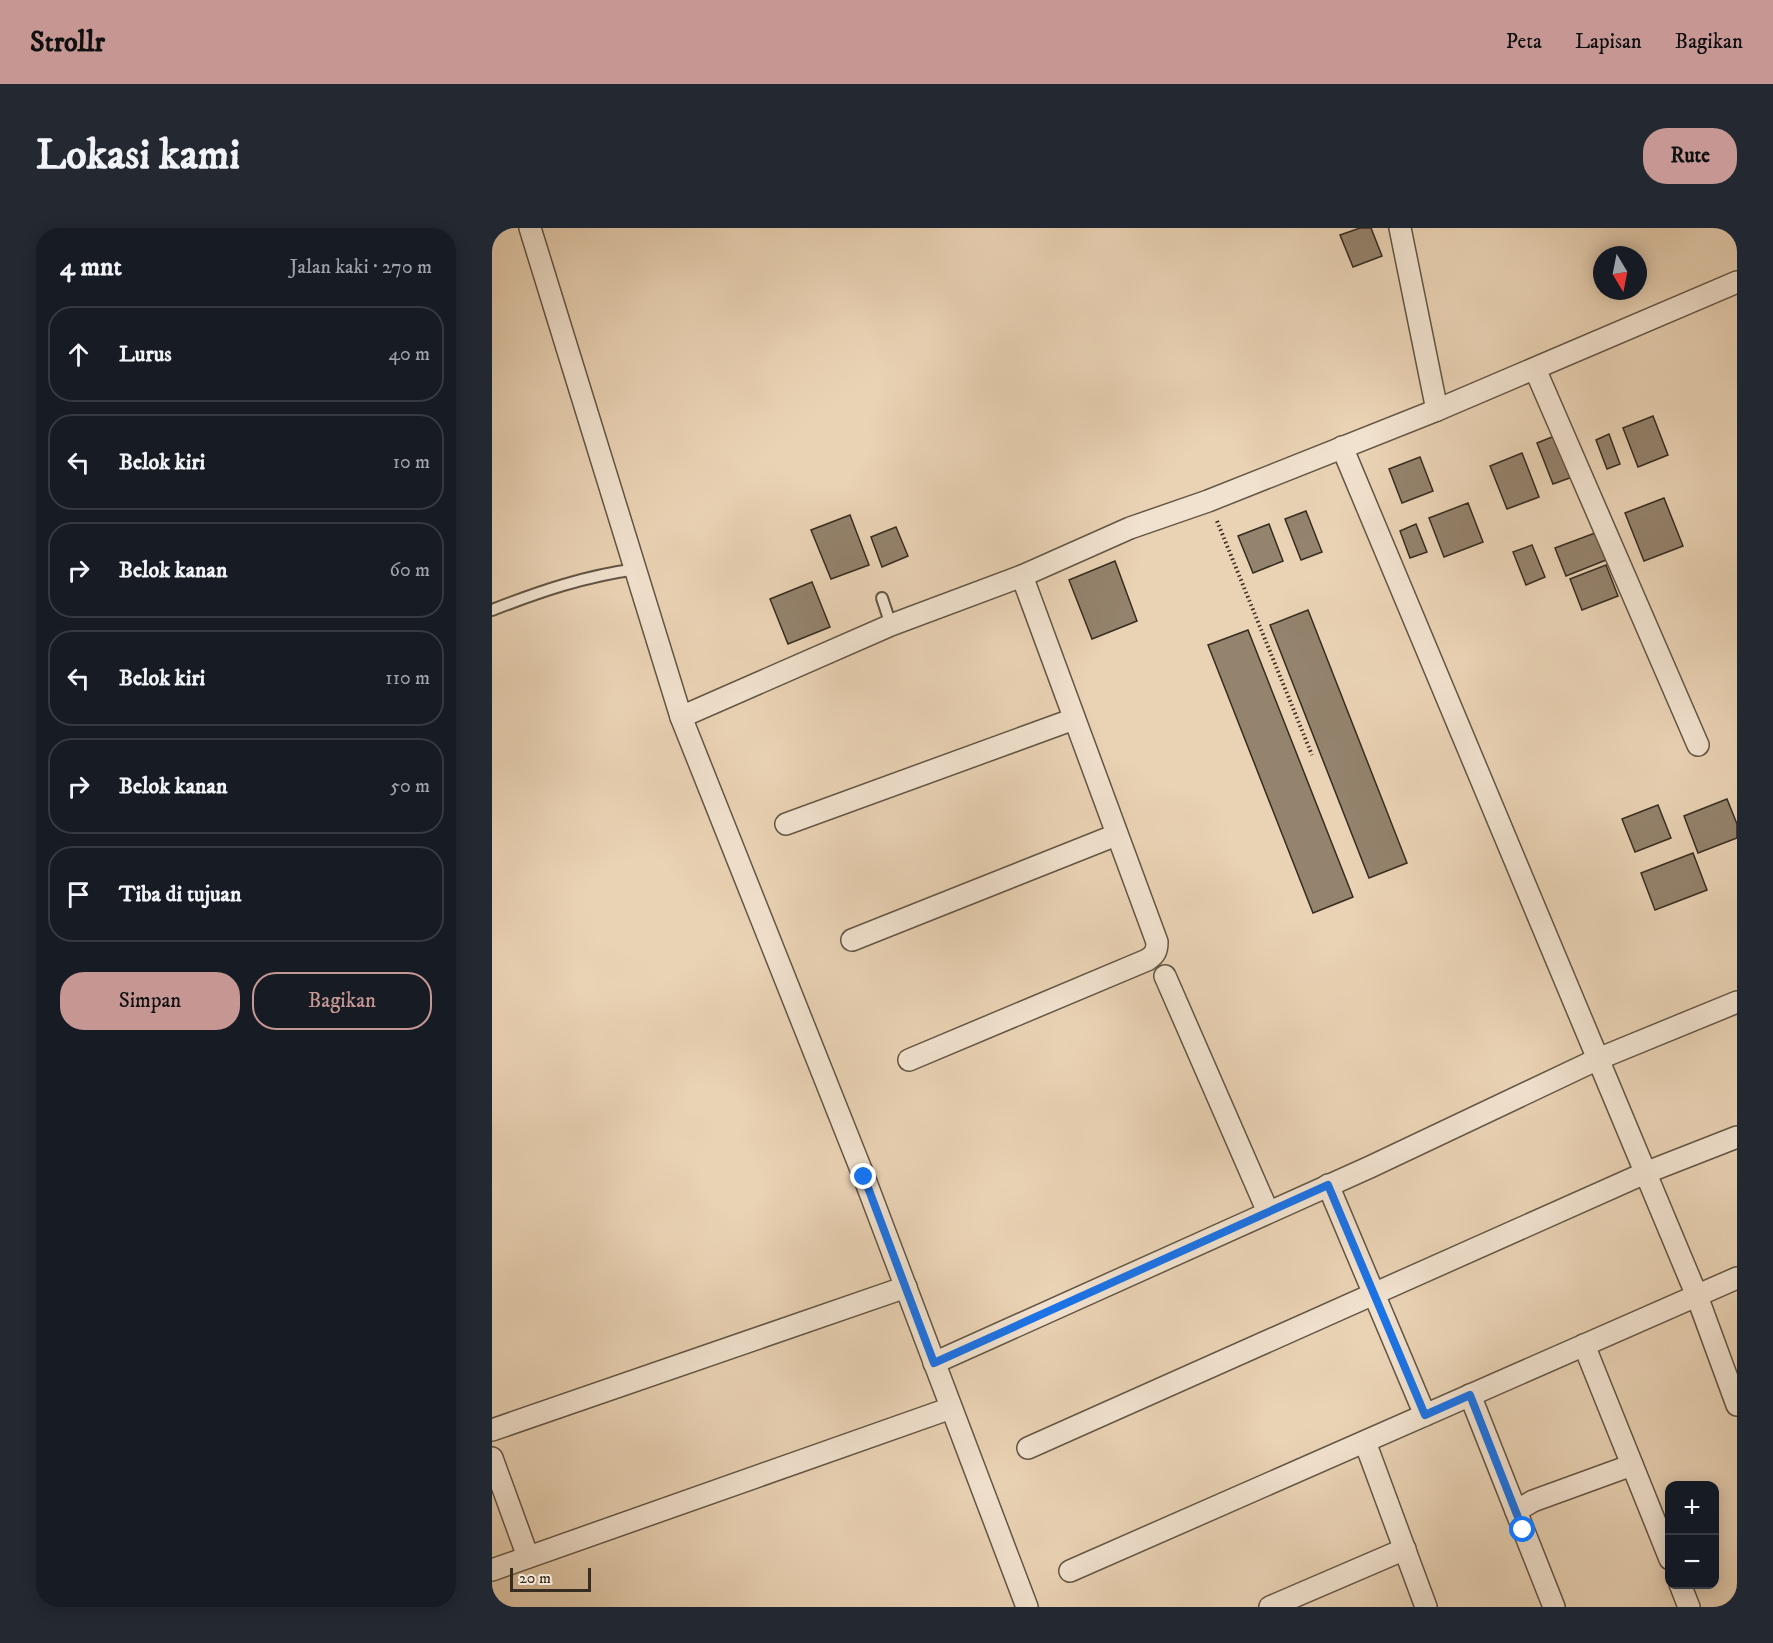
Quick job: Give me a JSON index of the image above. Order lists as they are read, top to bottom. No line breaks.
{"scale_bar":"20 m","north":"bottom","page":{"header":"Strollr","nav":["Peta","Lapisan","Bagikan"],"buttons":["Rute",["Simpan","Bagikan"]],"title":"Lokasi kami","heading":["4 mnt","Jalan kaki · 270 m"],"list":[["Lurus","40 m"],["Belok kiri","10 m"],["Belok kanan","60 m"],["Belok kiri","110 m"],["Belok kanan","50 m"],"Tiba di tujuan"],"map_buttons":["+","−"],"scale":"20 m"}}
